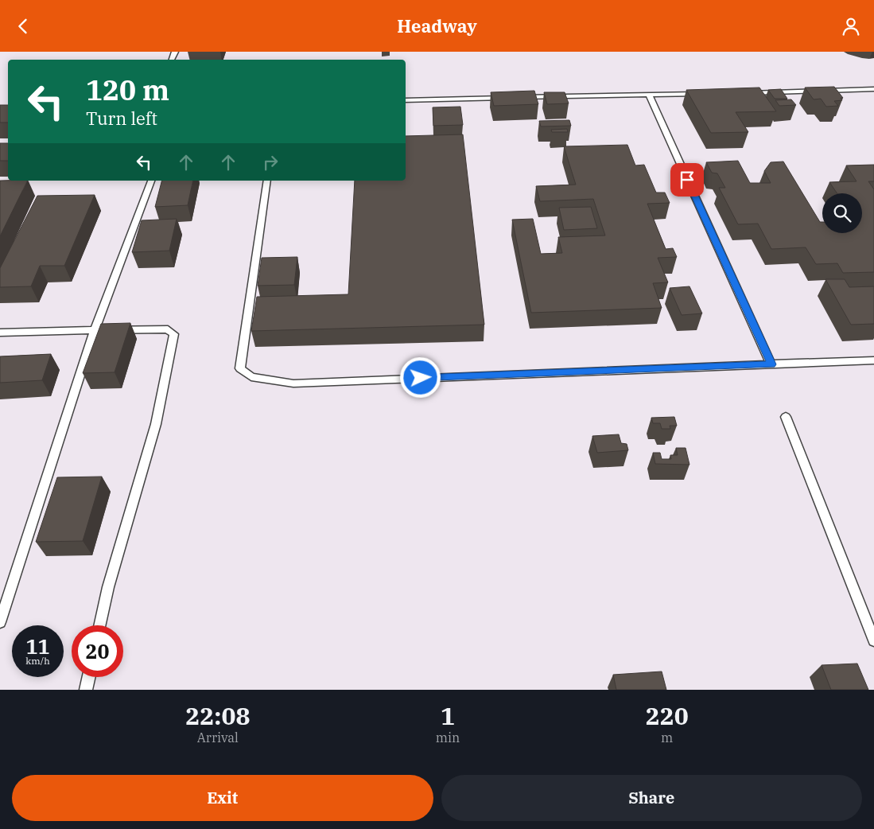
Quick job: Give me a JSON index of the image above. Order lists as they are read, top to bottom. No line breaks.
{"page":{"header":"Headway","turn":["120 m","Turn left"],"speed":"11 km/h","limit":"20","eta":["22:08","Arrival","1","min","220","m"],"buttons":["Exit","Share"]}}
